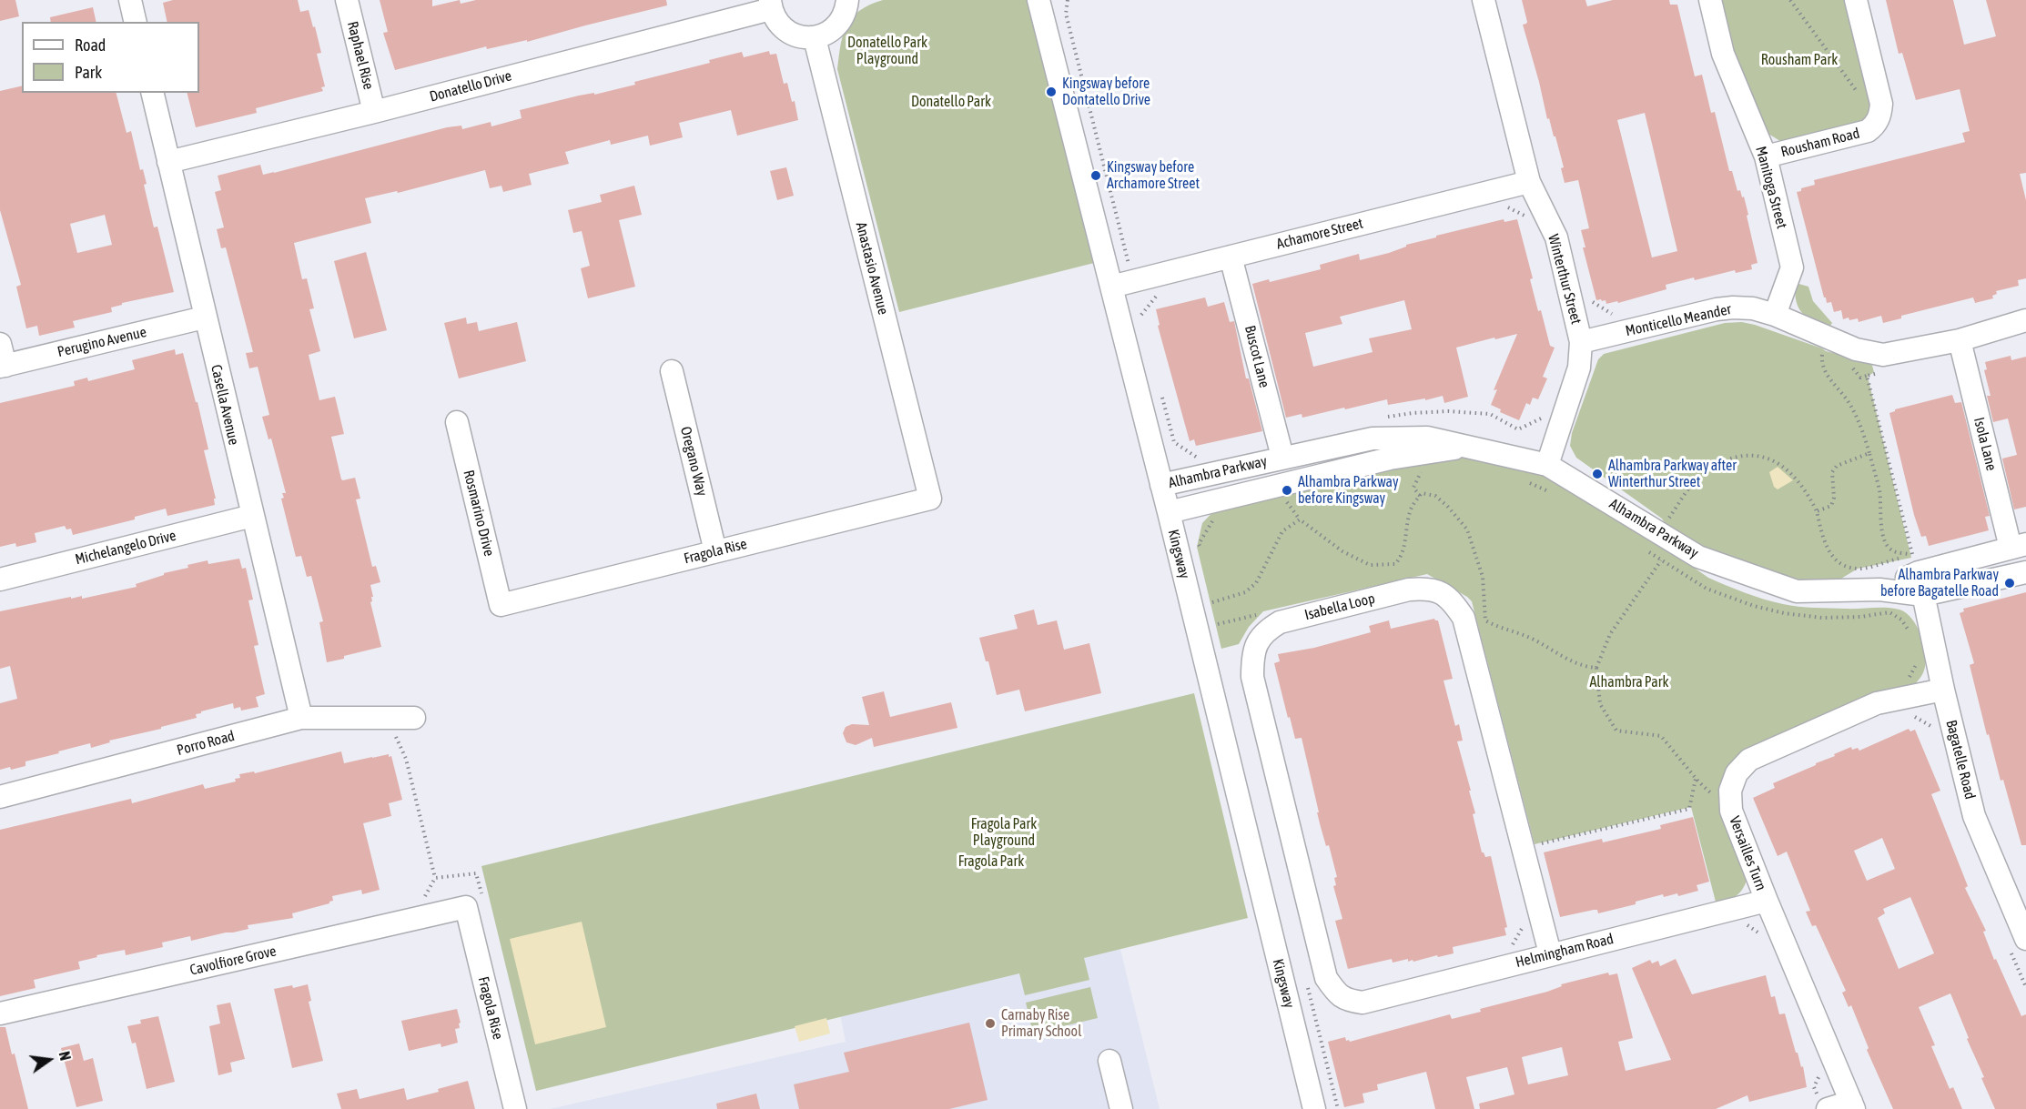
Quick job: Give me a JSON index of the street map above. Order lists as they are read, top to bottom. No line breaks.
{"streets":{"street":["Raphael Rise","Donatello Drive","Rousham Road","Manitoga Street","Achamore Street","Anastasio Avenue","Winterthur Street","Monticello Meander","Perugino Avenue","Buscot Lane","Casella Avenue","Isola Lane","Oregano Way","Alhambra Parkway","Rosmarino Drive","Michelangelo Drive","Fragola Rise","Kingsway","Isabella Loop","Porro Road","Bagatelle Road","Versailles Turn","Helmingham Road","Cavolfiore Grove"]},"crossings":[["Raphael Rise","Donatello Drive"],["Donatello Drive","Casella Avenue"],["Rousham Road","Manitoga Street"],["Manitoga Street","Monticello Meander"],["Achamore Street","Winterthur Street"],["Achamore Street","Buscot Lane"],["Achamore Street","Kingsway"],["Anastasio Avenue","Fragola Rise"],["Winterthur Street","Monticello Meander"],["Winterthur Street","Alhambra Parkway"],["Monticello Meander","Isola Lane"],["Perugino Avenue","Casella Avenue"],["Buscot Lane","Alhambra Parkway"],["Casella Avenue","Michelangelo Drive"],["Casella Avenue","Porro Road"],["Isola Lane","Alhambra Parkway"],["Oregano Way","Fragola Rise"],["Alhambra Parkway","Kingsway"],["Alhambra Parkway","Bagatelle Road"],["Rosmarino Drive","Fragola Rise"],["Fragola Rise","Cavolfiore Grove"],["Isabella Loop","Helmingham Road"],["Bagatelle Road","Versailles Turn"],["Versailles Turn","Helmingham Road"]],"parks":["Donatello Park Playground","Rousham Park","Donatello Park","Alhambra Park","Fragola Park Playground","Fragola Park"],"places":["Kingsway before Dontatello Drive","Kingsway before Archamore Street","Alhambra Parkway after Winterthur Street","Alhambra Parkway before Kingsway","Alhambra Parkway before Bagatelle Road","Carnaby Rise Primary School"],"legend":["Road","Park"],"north":"right"}
